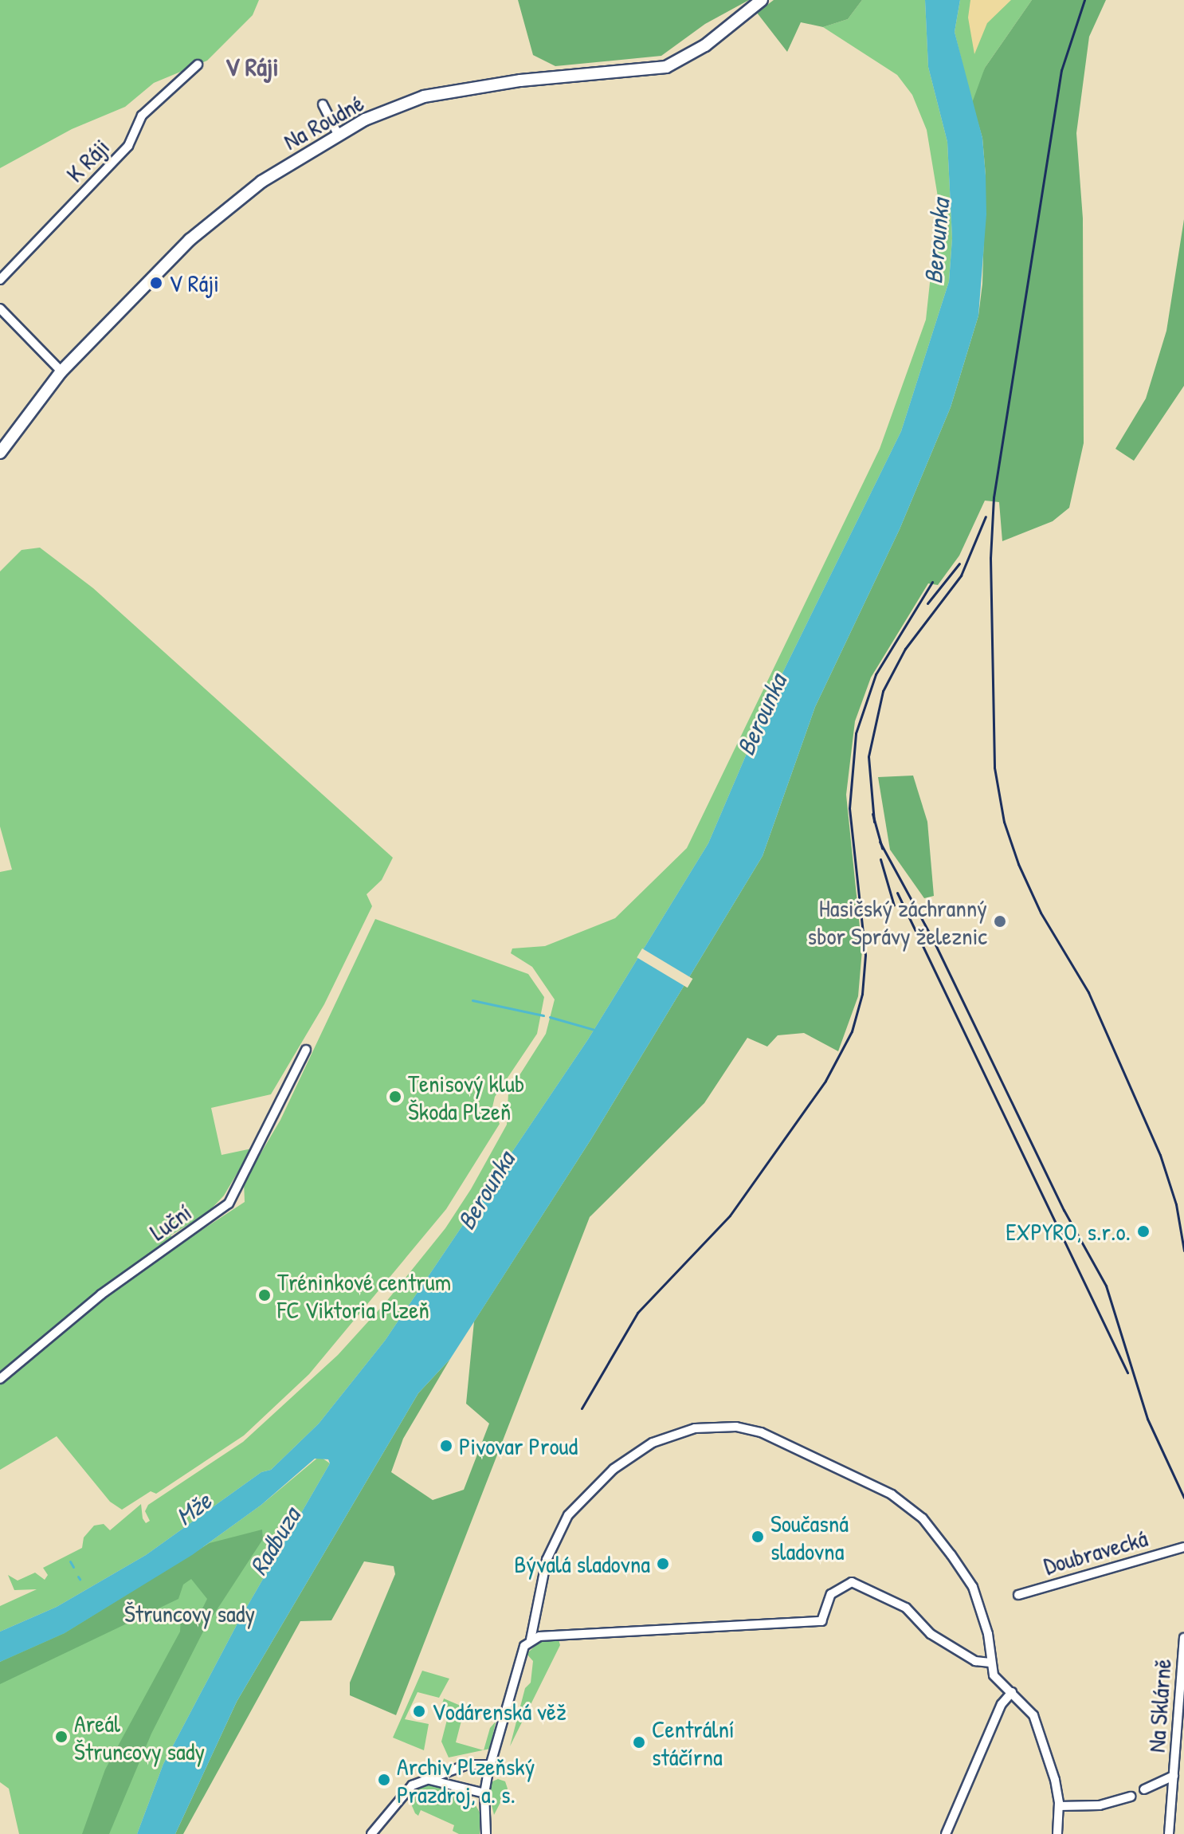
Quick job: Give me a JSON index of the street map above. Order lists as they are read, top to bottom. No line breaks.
{"streets":{"street":["Na Roudné","K Ráji","Luční","Doubravecká","Na Sklárně"]},"districts":["V Ráji"],"water":["Berounka","Mže","Radbuza"],"parks":["Štruncovy sady"],"places":["V Ráji","Hasičský záchranný sbor Správy železnic","Tenisový klub Škoda Plzeň","EXPYRO, s.r.o.","Tréninkové centrum FC Viktoria Plzeň","Pivovar Proud","Současná sladovna","Bývalá sladovna","Vodárenská věž","Areál Štruncovy sady","Centrální stáčírna","Archiv Plzeňský Prazdroj, a. s."]}
